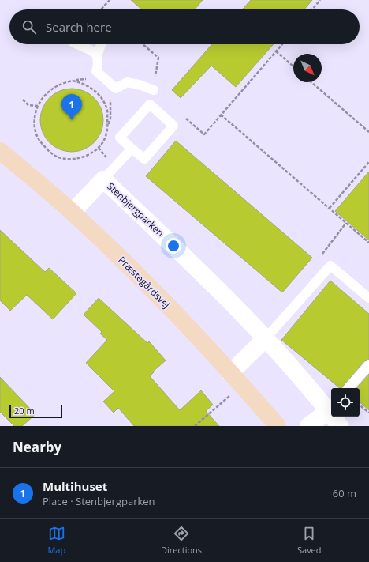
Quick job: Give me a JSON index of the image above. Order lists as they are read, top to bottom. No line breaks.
{"streets":{"street":["Stenbjergparken","Præstegårdsvej"]},"crossings":[["Stenbjergparken","Præstegårdsvej"]],"scale_bar":"20 m","north":"bottom right","page":{"search":"Search here","pins":"1","scale":"20 m","heading":"Nearby","list":[{"mark":"1","name":"Multihuset","note":"Place · Stenbjergparken","value":"60 m"}],"nav":["Map","Directions","Saved"]}}
